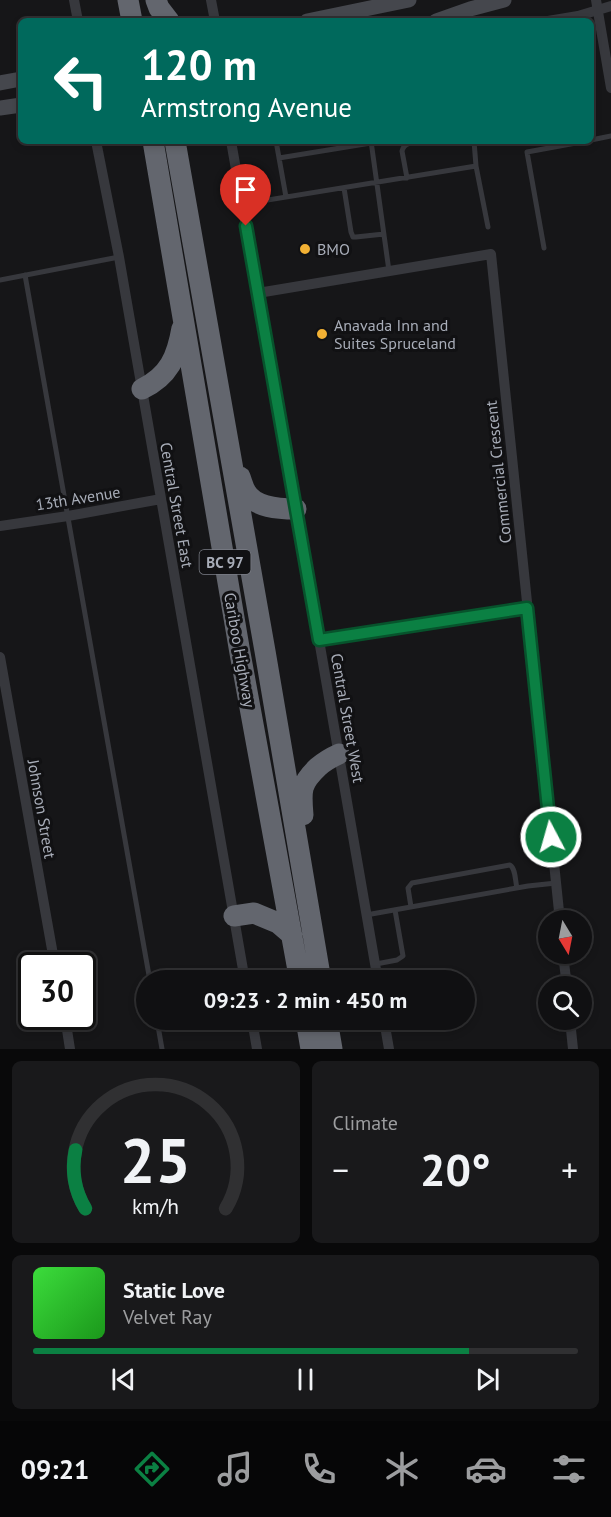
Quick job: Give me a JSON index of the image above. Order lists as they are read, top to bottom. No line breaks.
{"streets":{"highway":["BC 97","Cariboo Highway"],"street":["Commercial Crescent","13th Avenue","Central Street East","Central Street West","Johnson Street"]},"crossings":[["Commercial Crescent","Central Street West"],["13th Avenue","Central Street East"]],"places":["BMO","Anavada Inn and Suites Spruceland"],"north":"bottom","page":{"turn":["120 m","Armstrong Avenue"],"limit":"30","trip":"09:23 · 2 min · 450 m","tile":"Climate","heat":["−","20°","+"],"song":["Static Love","Velvet Ray"],"tabs":"09:21","gauge":["25","km/h"]}}
